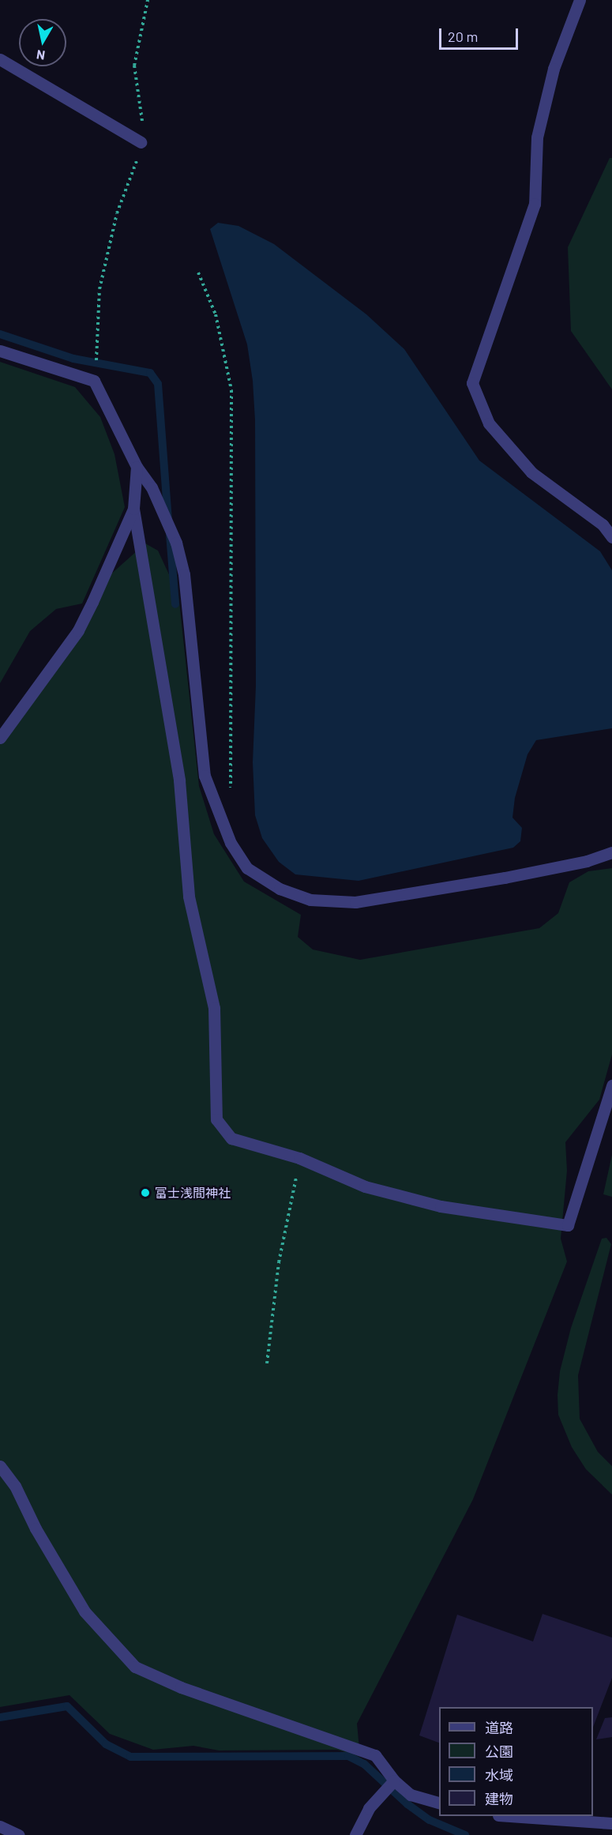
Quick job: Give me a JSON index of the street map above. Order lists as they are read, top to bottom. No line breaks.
{"places":["富士浅間神社"],"legend":["道路","公園","水域","建物"],"scale_bar":"20 m","north":"bottom"}
